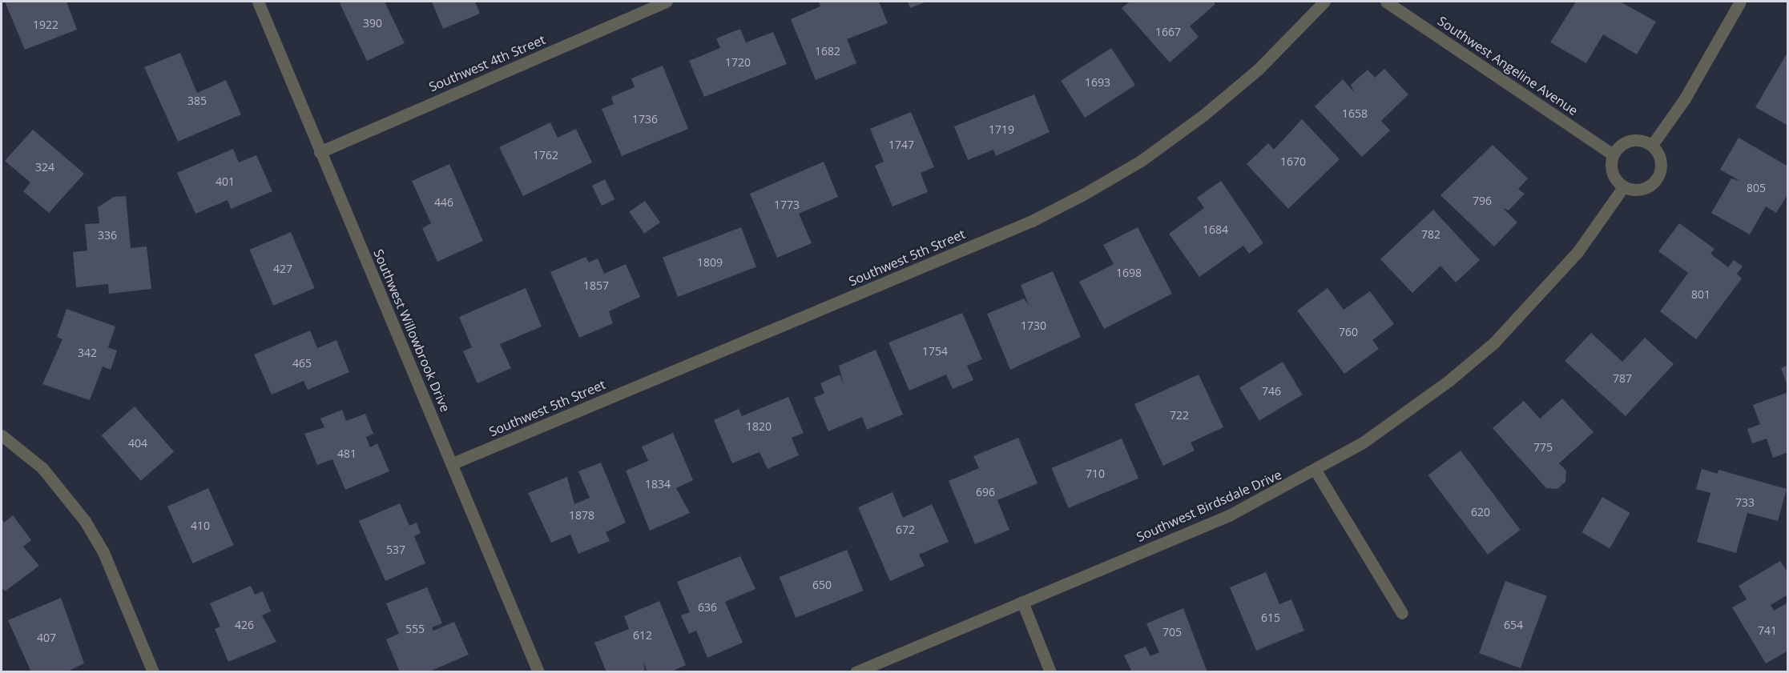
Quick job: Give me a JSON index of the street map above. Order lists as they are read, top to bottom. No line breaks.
{"streets":{"street":["Southwest 4th Street","Southwest Angeline Avenue","Southwest 5th Street","Southwest Willowbrook Drive","Southwest Birdsdale Drive"]},"crossings":[["Southwest 4th Street","Southwest Willowbrook Drive"],["Southwest Angeline Avenue","Southwest Birdsdale Drive"],["Southwest 5th Street","Southwest Willowbrook Drive"]],"house_numbers":["390","1922","1667","1682","1720","1693","385","1658","1736","1719","1747","1762","1670","324","401","805","796","446","1773","1684","782","336","1809","427","1698","1857","801","1730","760","1754","342","465","787","746","722","1820","404","775","481","710","1834","696","733","620","1878","410","672","537","650","636","615","426","654","555","741","705","612","407"]}
